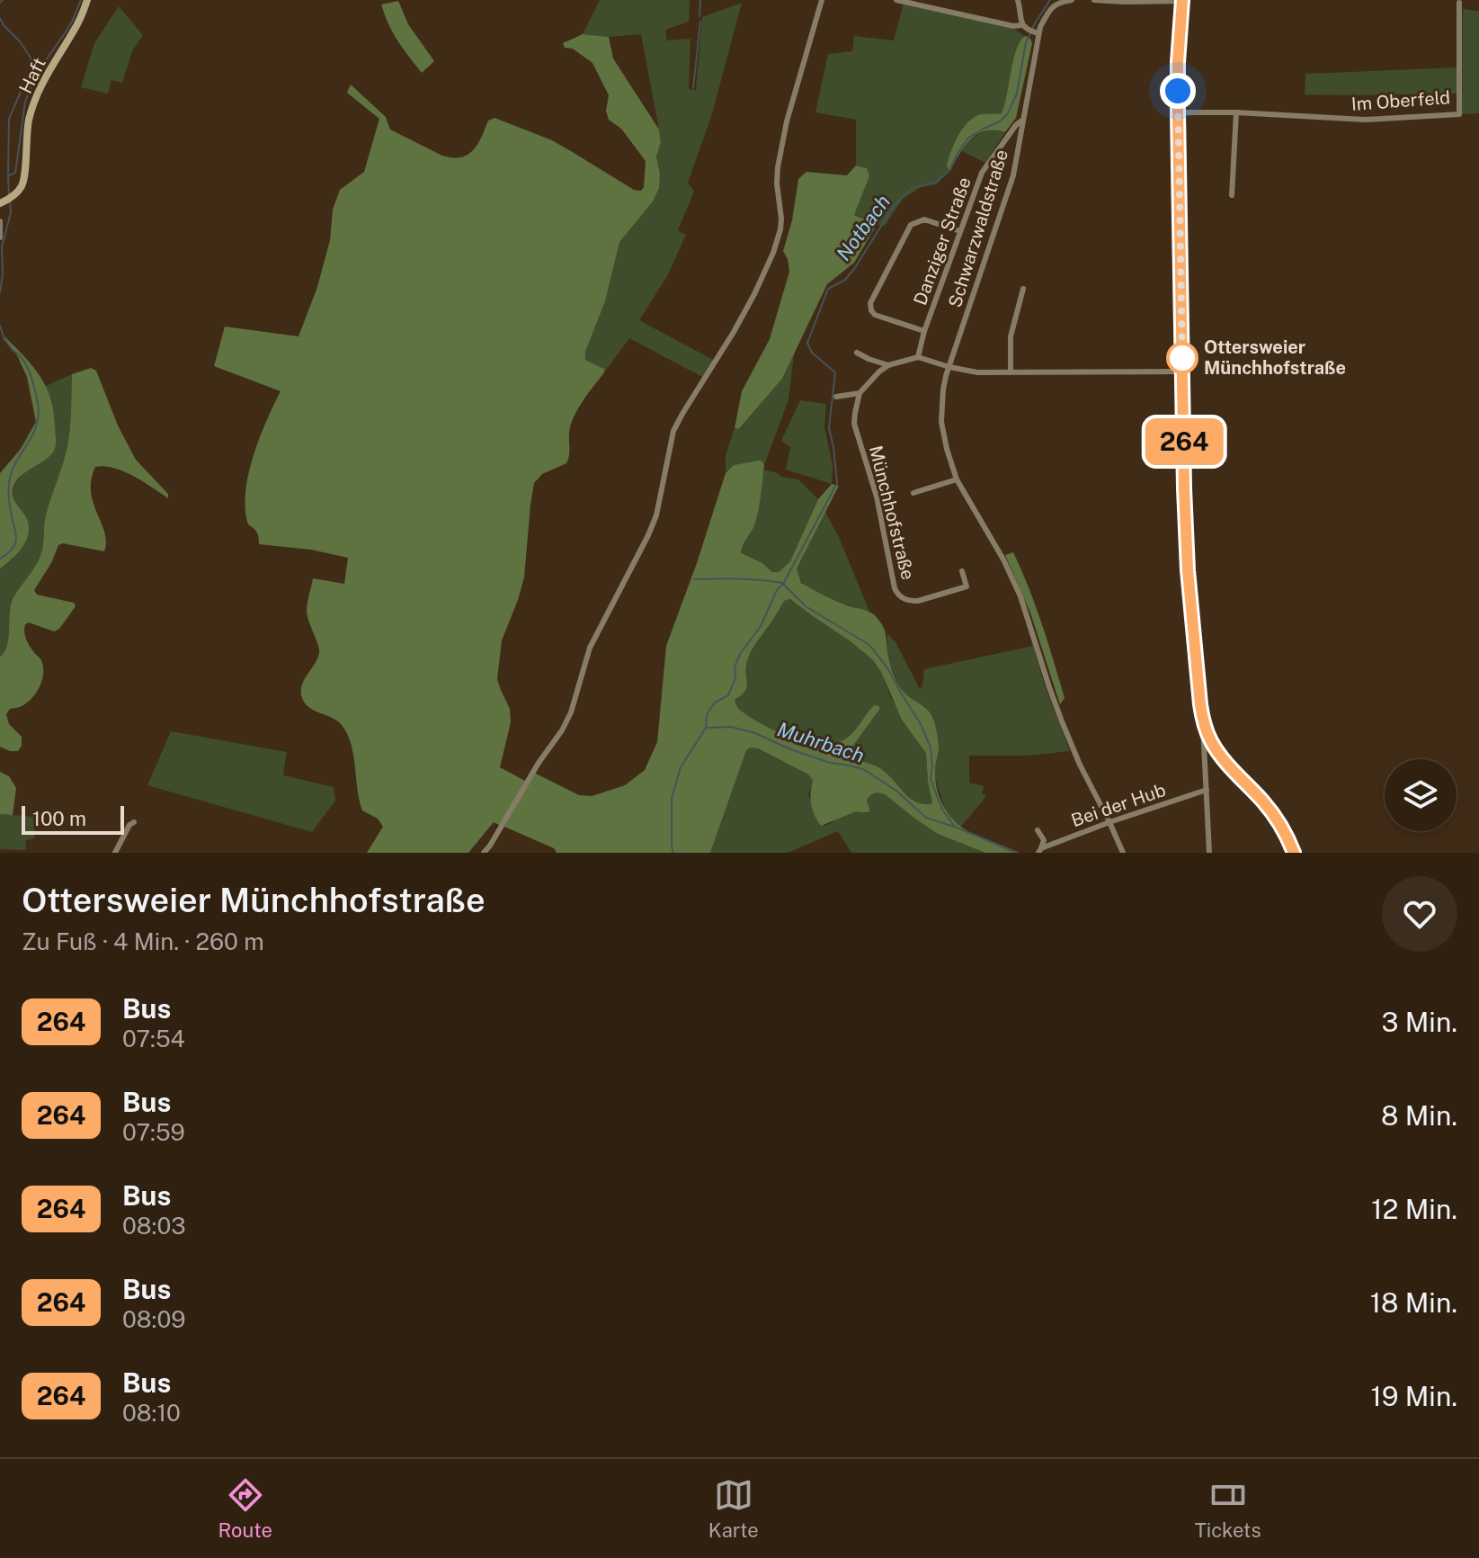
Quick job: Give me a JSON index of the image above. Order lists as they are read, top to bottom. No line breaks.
{"streets":{"main road":["Haft"],"street":["Im Oberfeld","Schwarzwaldstraße","Danziger Straße","Münchhofstraße","Bei der Hub"]},"crossings":[["Schwarzwaldstraße","Danziger Straße"],["Schwarzwaldstraße","Bei der Hub"]],"water":["Notbach","Muhrbach"],"places":["Ottersweier Münchhofstraße"],"lines":["bus line 264"],"scale_bar":"100 m","page":{"on_map":"264","scale":"100 m","heading":["Ottersweier Münchhofstraße","Zu Fuß · 4 Min. · 260 m"],"list":[{"mark":"264","name":"Bus","note":"07:54","value":"3 Min."},{"mark":"264","name":"Bus","note":"07:59","value":"8 Min."},{"mark":"264","name":"Bus","note":"08:03","value":"12 Min."},{"mark":"264","name":"Bus","note":"08:09","value":"18 Min."},{"mark":"264","name":"Bus","note":"08:10","value":"19 Min."}],"tabs":["Route","Karte","Tickets"]}}
